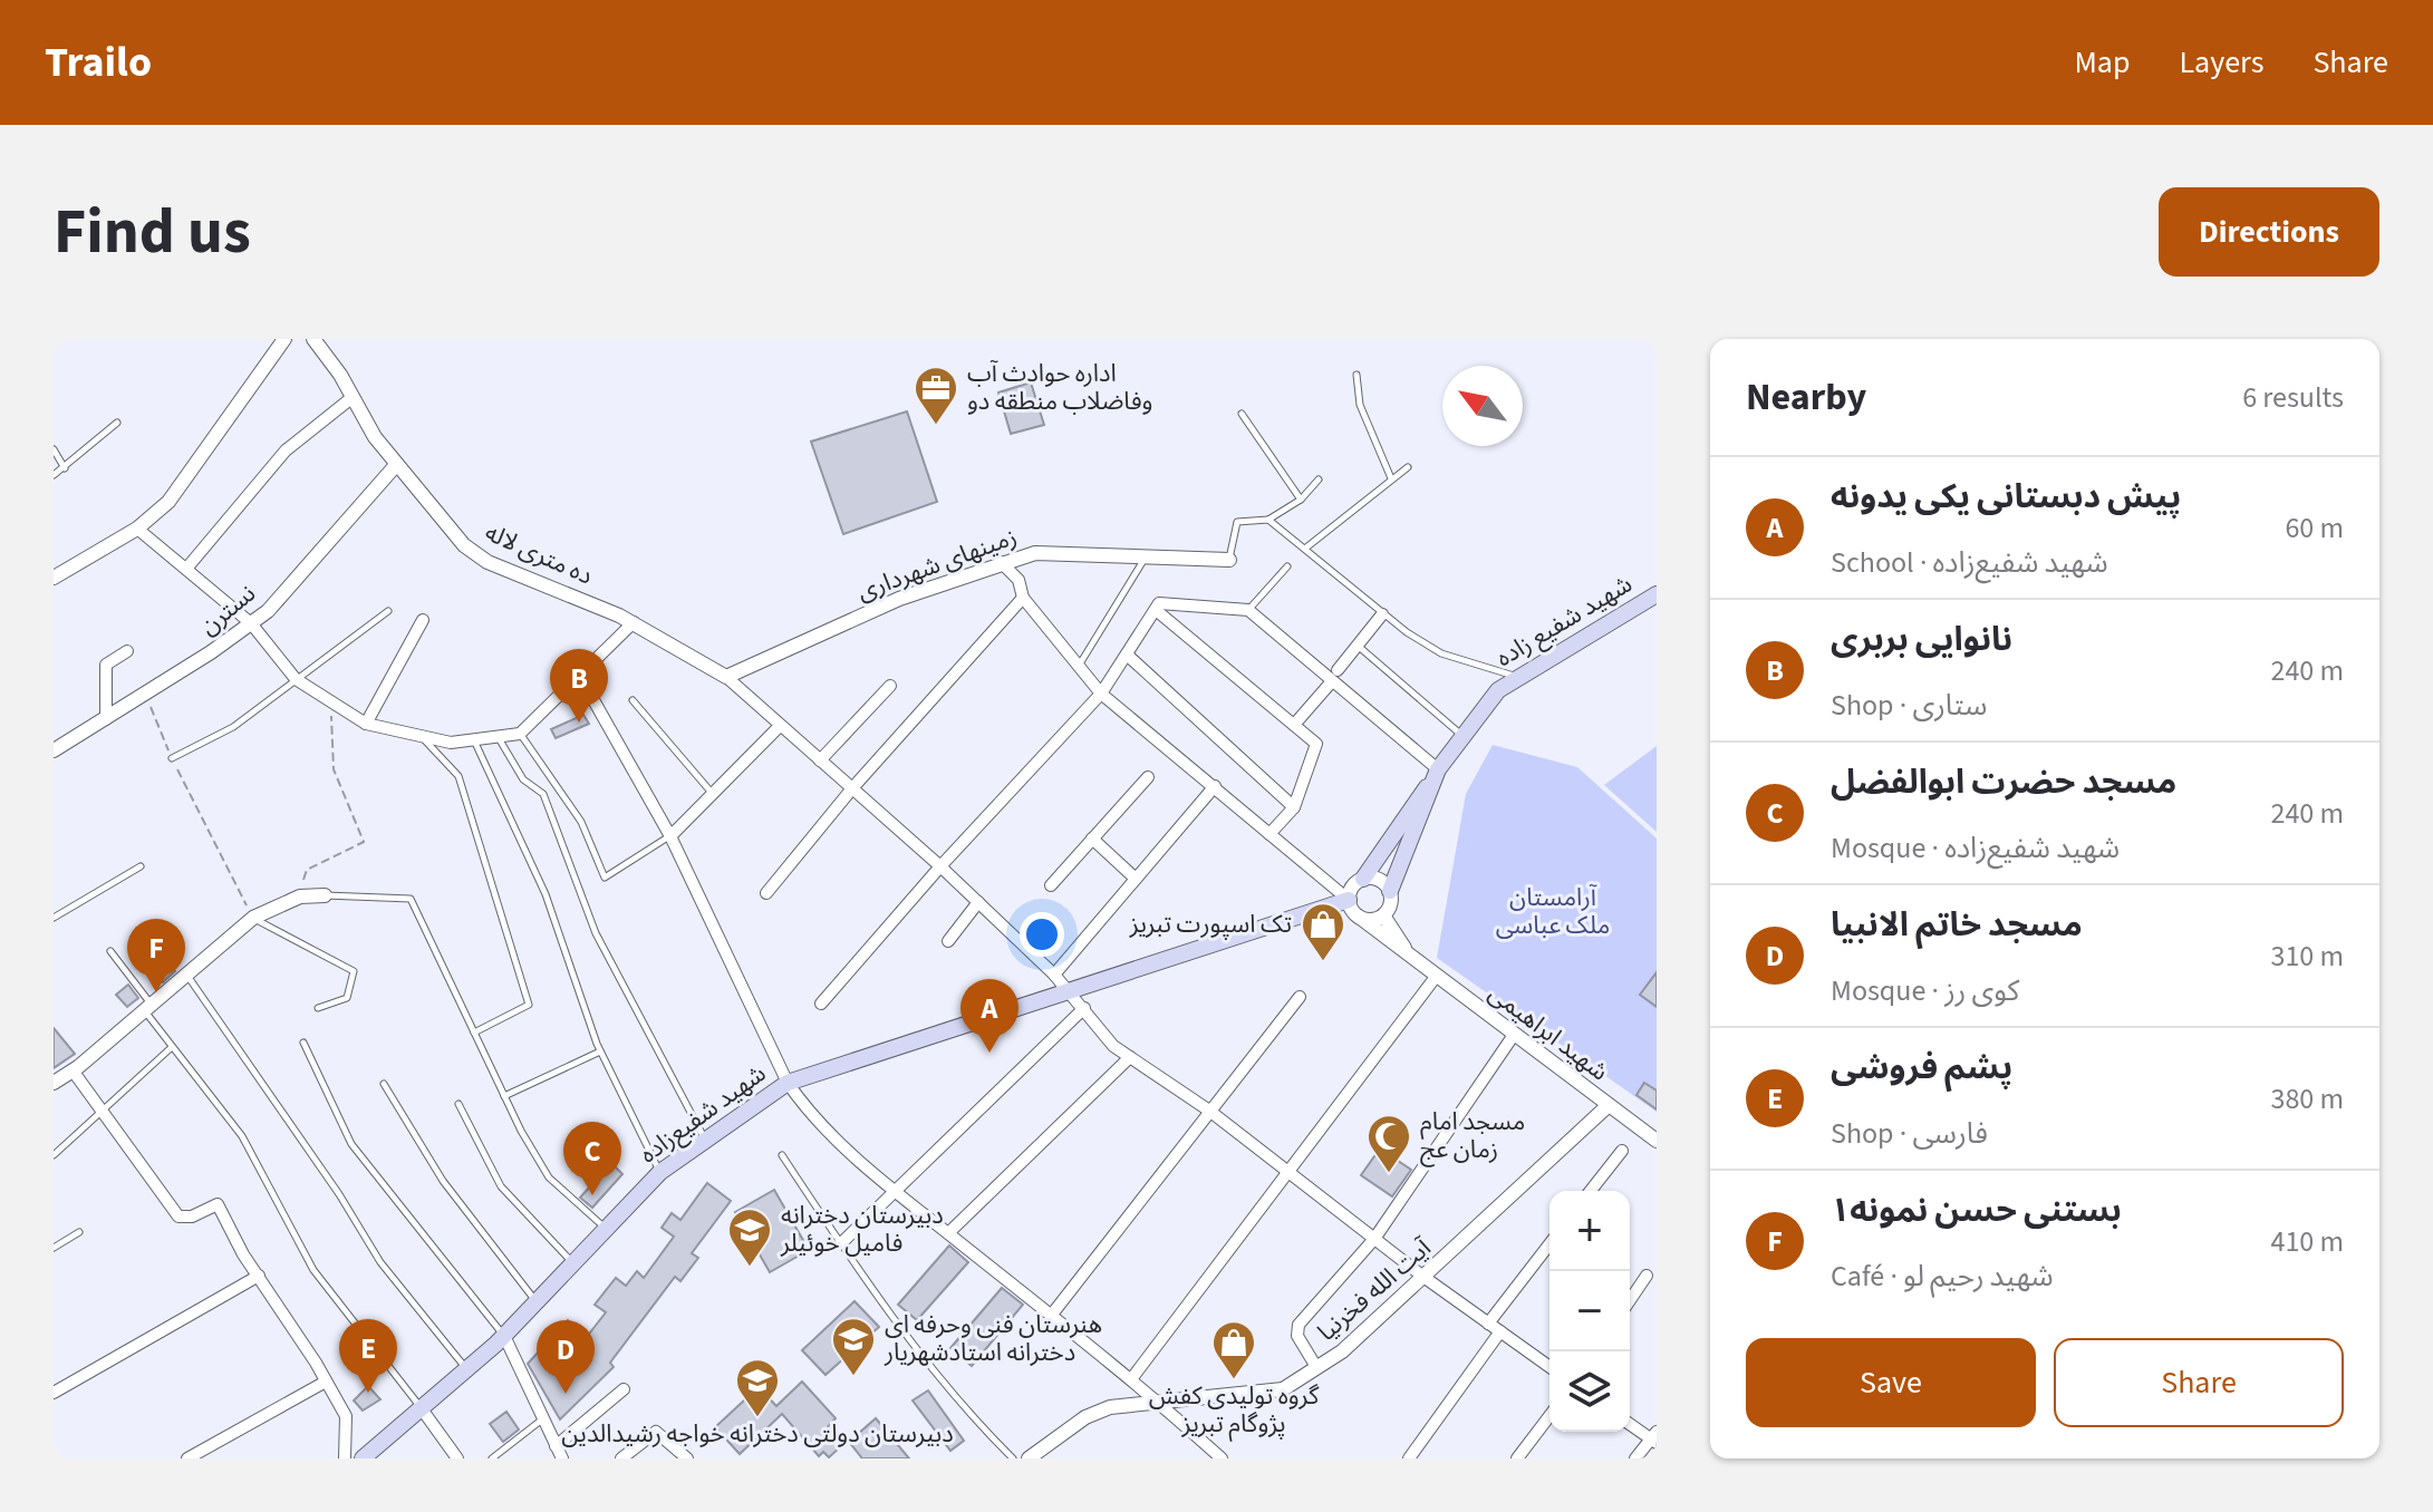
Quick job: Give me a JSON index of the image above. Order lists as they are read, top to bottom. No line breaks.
{"streets":{"main road":["شهید شفیع زاده","شهید شفیع‌زاده"],"street":["ده متری لاله","زمینهای شهرداری","نسترن","شهید ابراهیمی","آیت الله فخرنیا"]},"crossings":[["ده متری لاله","زمینهای شهرداری"],["ده متری لاله","نسترن"],["شهید شفیع زاده","شهید ابراهیمی"],["شهید شفیع زاده","شهید شفیع‌زاده"],["شهید ابراهیمی","شهید شفیع‌زاده"],["شهید ابراهیمی","آیت الله فخرنیا"]],"parks":["آرامستان ملک عباسی"],"places":{"office":["اداره حوادث آب وفاضلاب منطقه دو"],"shop":["تک اسپورت تبریز","گروه تولیدی کفش پژوگام تبریز"],"mosque":["مسجد امام زمان عج"],"school or university":["دبیرستان دخترانه فامیل خوئیلر","هنرستان فنی وحرفه ای دخترانه استادشهریار","دبیرستان دولتی دخترانه خواجه رشیدالدین"]},"north":"top left","page":{"header":"Trailo","nav":["Map","Layers","Share"],"buttons":["Directions",["Save","Share"]],"title":"Find us","heading":["Nearby","6 results"],"list":[{"mark":"A","name":"پیش دبستانی یکی یدونه","note":"School · شهید شفیع‌زاده","value":"60 m"},{"mark":"B","name":"نانوایی بربری","note":"Shop · ستاری","value":"240 m"},{"mark":"C","name":"مسجد حضرت ابوالفضل","note":"Mosque · شهید شفیع‌زاده","value":"240 m"},{"mark":"D","name":"مسجد خاتم الانبیا","note":"Mosque · کوی رز","value":"310 m"},{"mark":"E","name":"پشم فروشی","note":"Shop · فارسی","value":"380 m"},{"mark":"F","name":"بستنی حسن نمونه۱","note":"Café · شهید رحیم لو","value":"410 m"}],"pins":["B","F","A","C","E","D"],"map_buttons":["+","−"]}}
